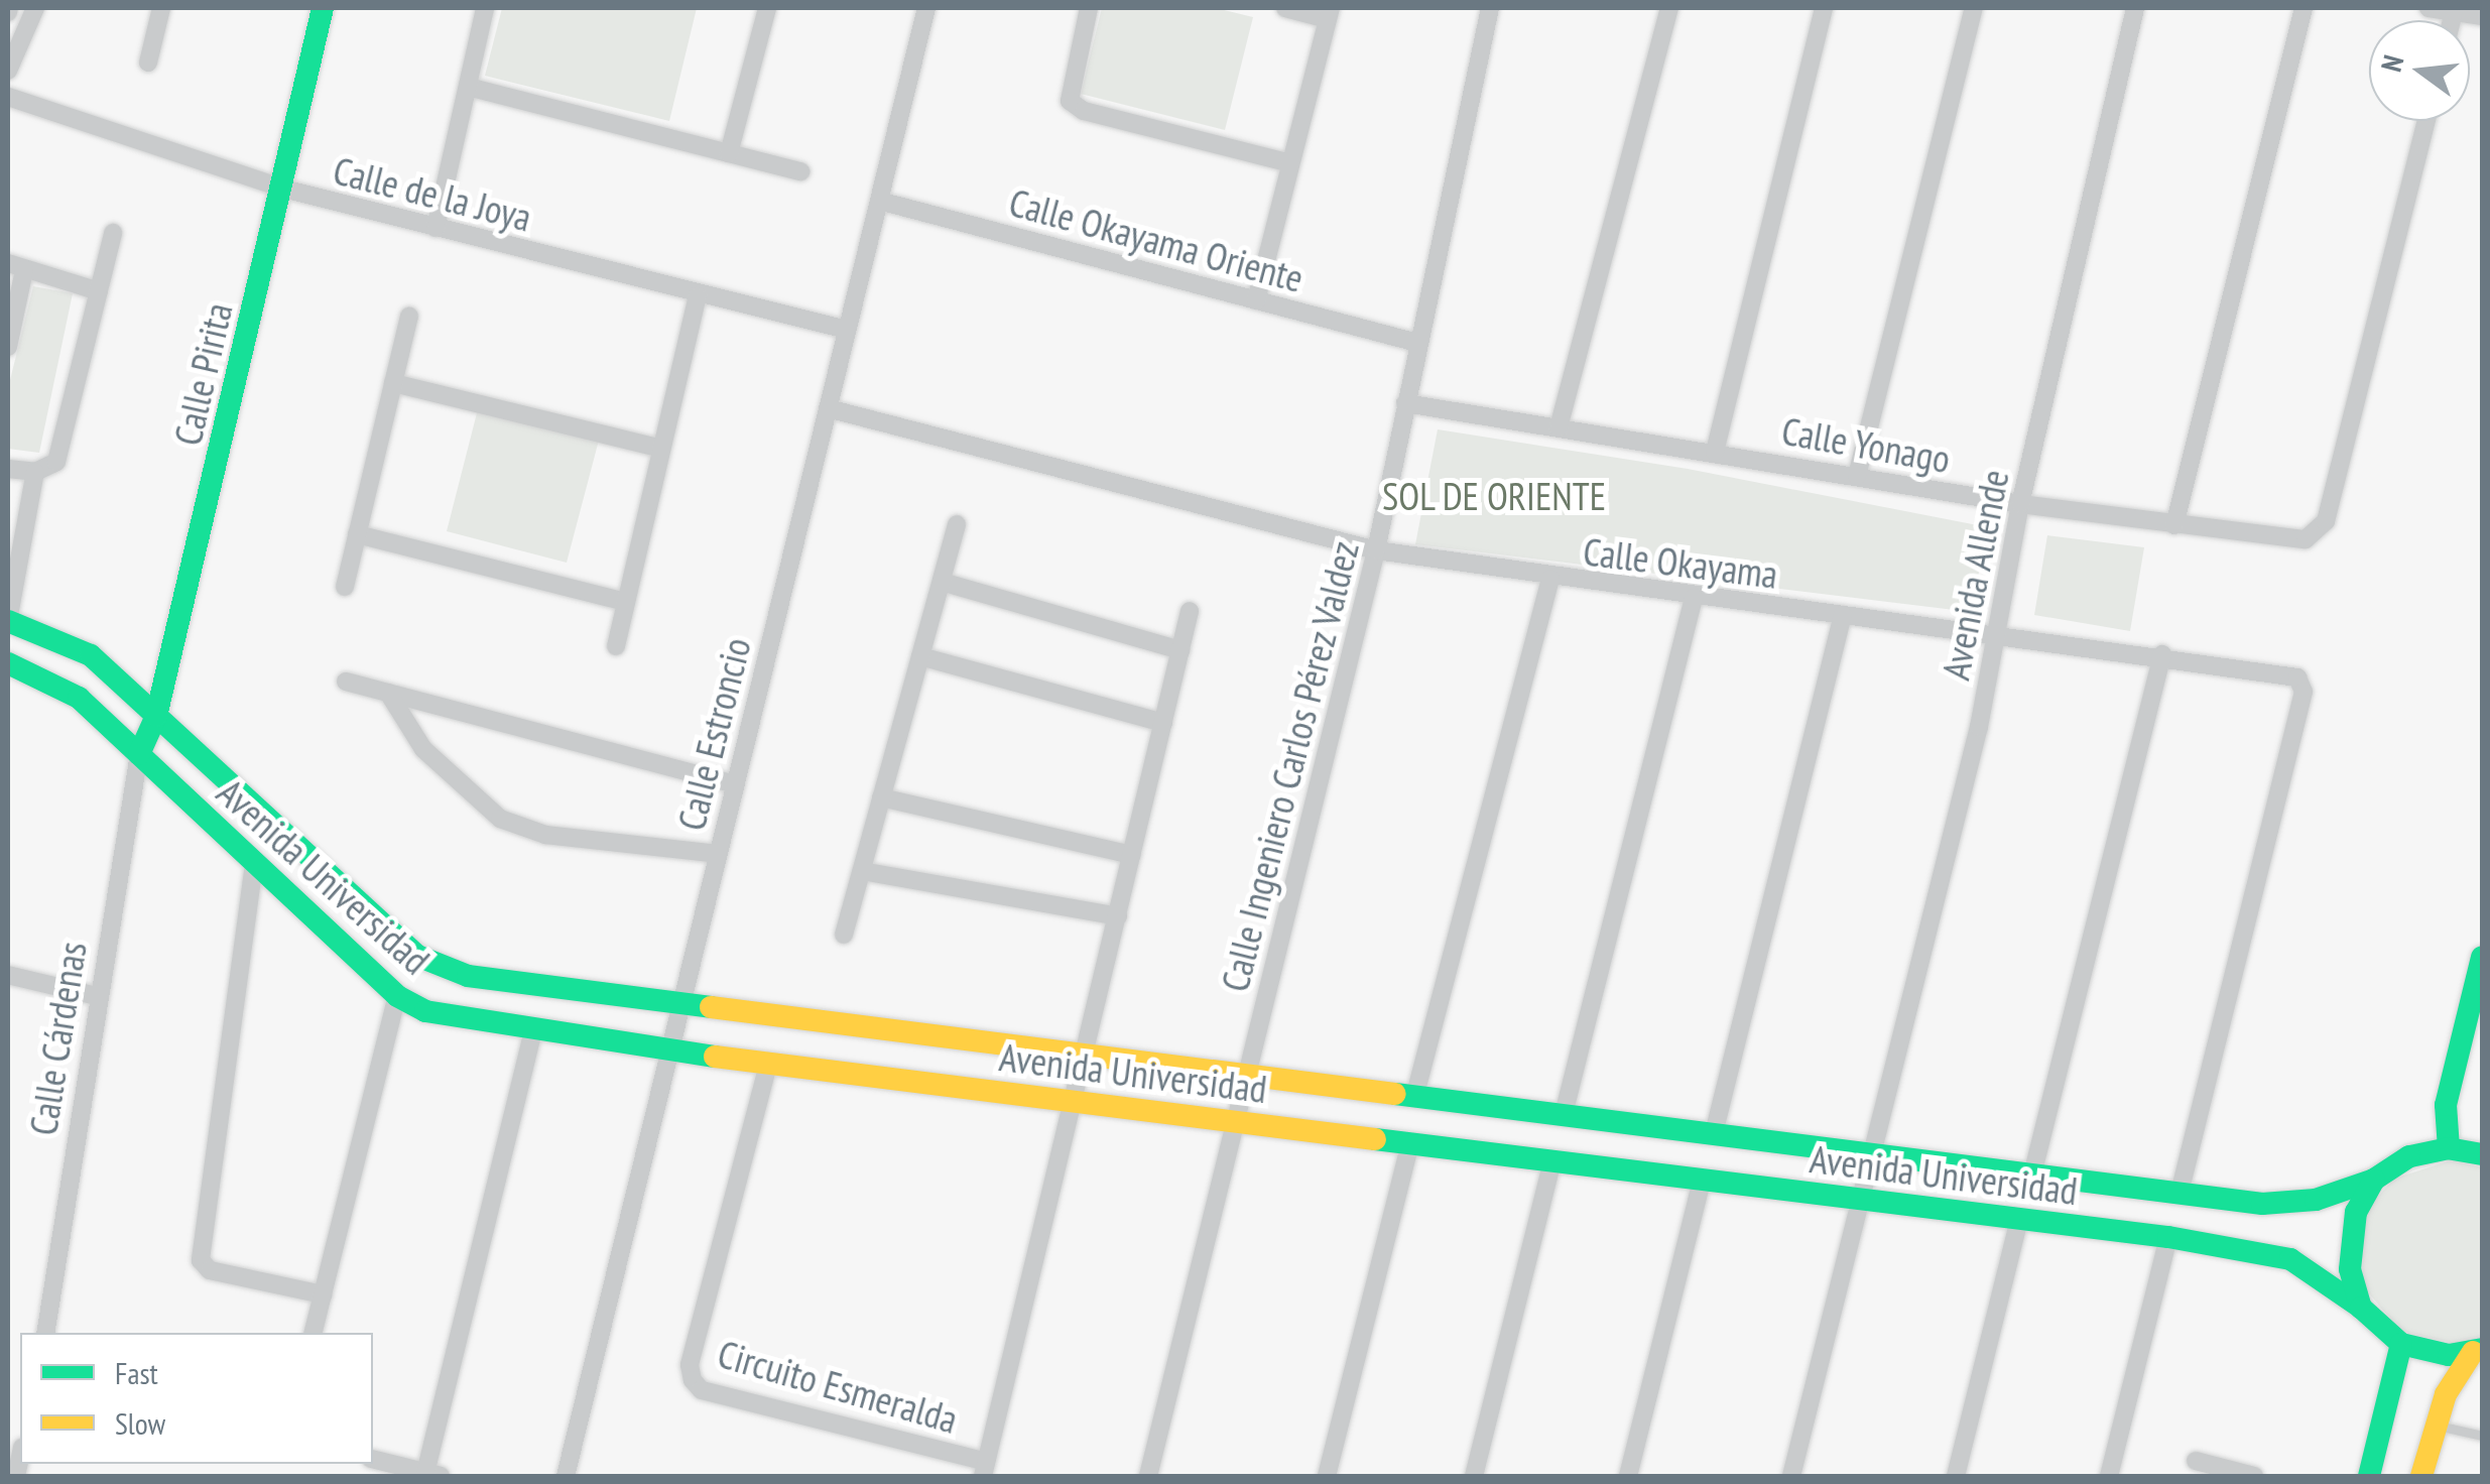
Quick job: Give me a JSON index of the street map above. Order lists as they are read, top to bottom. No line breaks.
{"streets":{"main road":["Calle Pirita","Avenida Universidad"],"street":["Calle de la Joya","Calle Okayama Oriente","Calle Yonago","Calle Okayama","Avenida Allende","Calle Estroncio","Calle Ingeniero Carlos Pérez Valdez","Calle Cárdenas","Circuito Esmeralda"]},"crossings":[["Calle de la Joya","Calle Pirita"],["Calle de la Joya","Calle Estroncio"],["Calle Okayama Oriente","Calle Estroncio"],["Calle Okayama Oriente","Calle Ingeniero Carlos Pérez Valdez"],["Calle Pirita","Avenida Universidad"],["Calle Pirita","Calle Cárdenas"],["Calle Yonago","Avenida Allende"],["Calle Yonago","Calle Ingeniero Carlos Pérez Valdez"],["Calle Okayama","Avenida Allende"],["Calle Okayama","Calle Estroncio"],["Calle Okayama","Calle Ingeniero Carlos Pérez Valdez"],["Calle Okayama","Avenida Universidad"],["Avenida Allende","Avenida Universidad"],["Calle Estroncio","Avenida Universidad"],["Calle Ingeniero Carlos Pérez Valdez","Avenida Universidad"],["Avenida Universidad","Calle Cárdenas"],["Avenida Universidad","Circuito Esmeralda"]],"parks":["SOL DE ORIENTE"],"legend":["Fast","Slow"],"north":"left"}
